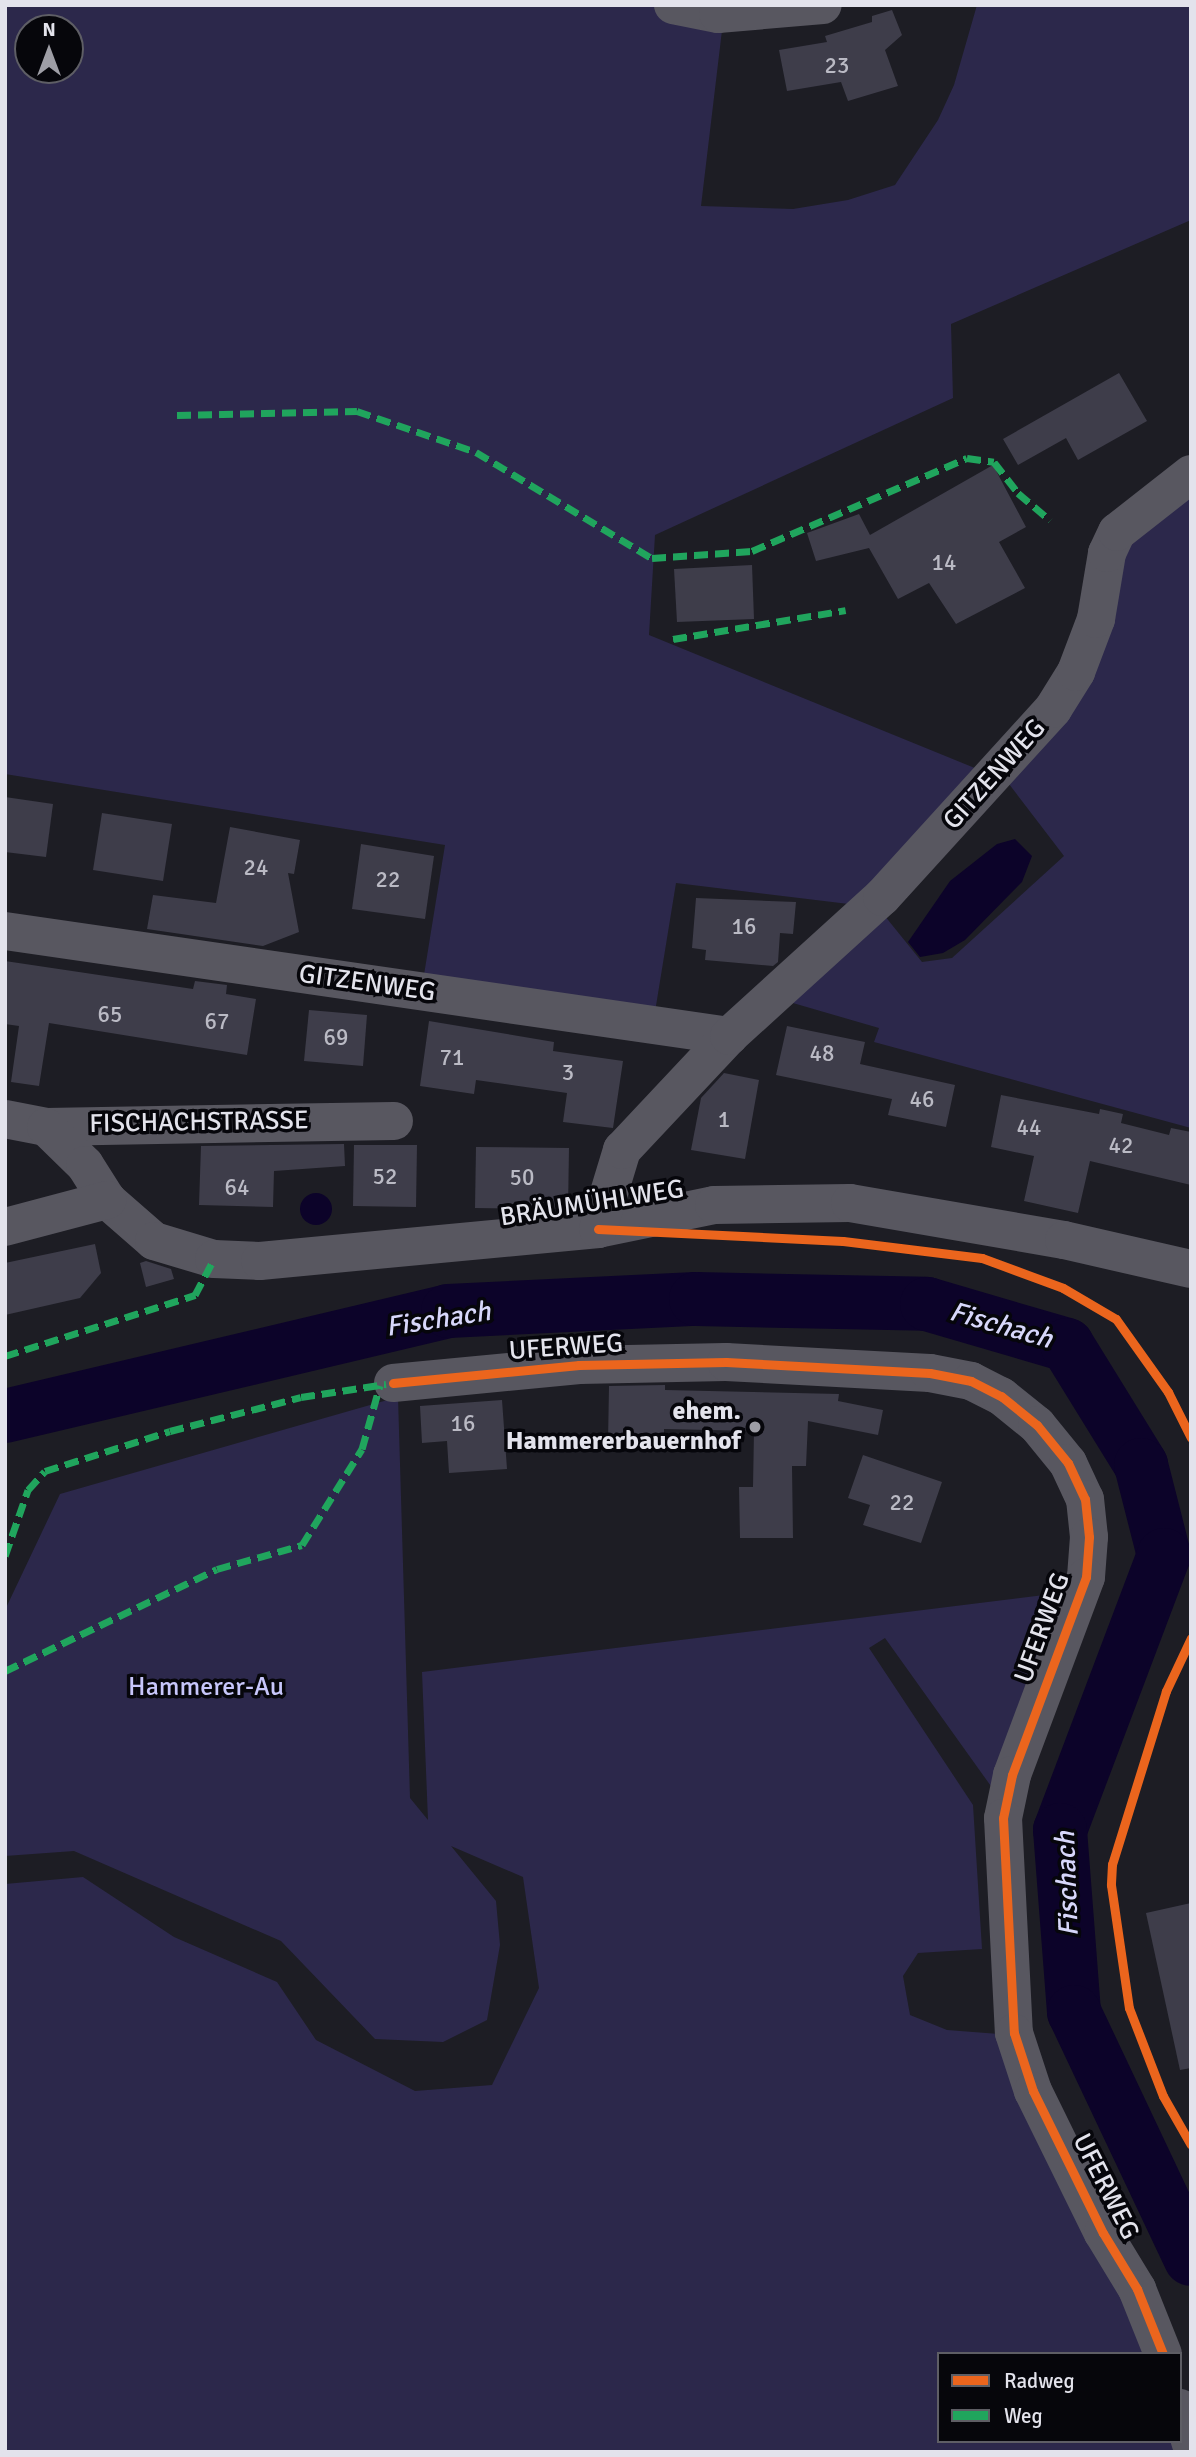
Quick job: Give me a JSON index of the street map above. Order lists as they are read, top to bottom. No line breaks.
{"streets":{"street":["GITZENWEG","FISCHACHSTRASSE","BRÄUMÜHLWEG","UFERWEG"]},"crossings":[["GITZENWEG","BRÄUMÜHLWEG"],["FISCHACHSTRASSE","BRÄUMÜHLWEG"]],"water":["Fischach"],"parks":["Hammerer-Au"],"places":["ehem. Hammererbauernhof"],"house_numbers":["23","14","24","22","16","65","67","69","48","71","3","46","1","44","42","52","50","64","16","22"],"legend":["Radweg","Weg"],"north":"top"}
